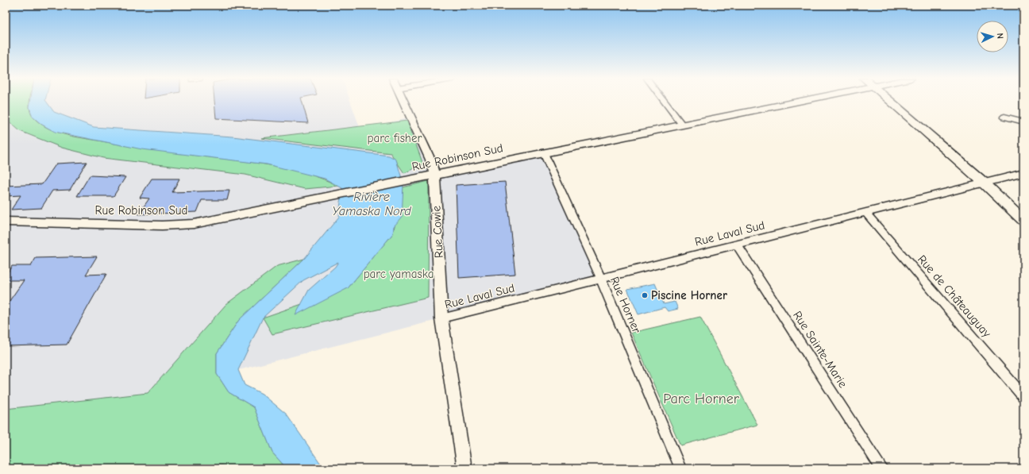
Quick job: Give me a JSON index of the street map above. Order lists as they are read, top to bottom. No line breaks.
{"streets":{"street":["Rue Robinson Sud","Rue Cowie","Rue Laval Sud","Rue de Châteauguay","Rue Horner","Rue Sainte-Marie"]},"crossings":[["Rue Robinson Sud","Rue Cowie"],["Rue Robinson Sud","Rue Horner"],["Rue Cowie","Rue Laval Sud"],["Rue Laval Sud","Rue de Châteauguay"],["Rue Laval Sud","Rue Horner"],["Rue Laval Sud","Rue Sainte-Marie"]],"water":["Rivière Yamaska Nord"],"parks":["parc fisher","parc yamaska","Parc Horner"],"places":["Piscine Horner"],"north":"right"}
